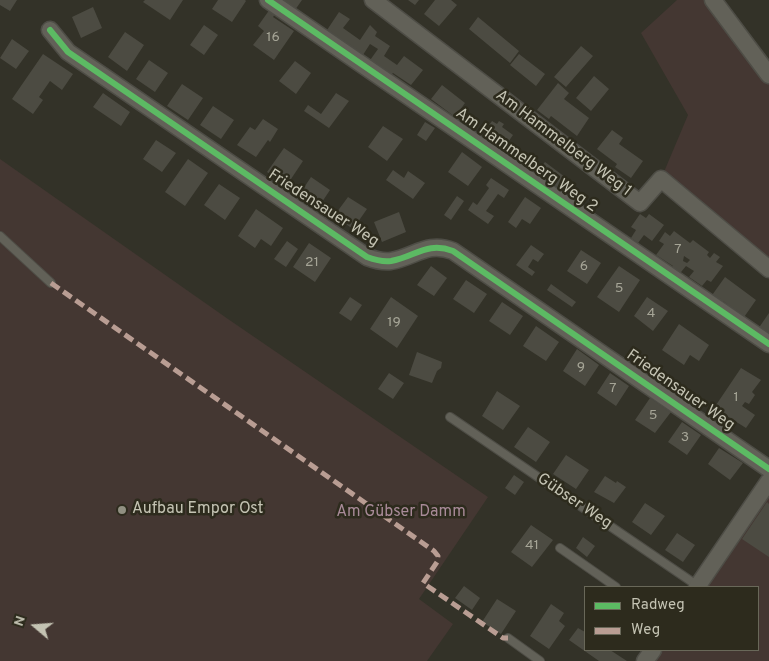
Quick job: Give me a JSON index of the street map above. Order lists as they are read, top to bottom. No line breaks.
{"streets":{"street":["Am Hammelberg Weg 1","Am Hammelberg Weg 2","Friedensauer Weg","Gübser Weg"]},"parks":["Am Gübser Damm"],"places":["Aufbau Empor Ost"],"house_numbers":["16","7","21","6","5","4","19","9","7","1","5","3","41"],"legend":["Radweg","Weg"],"north":"left"}
